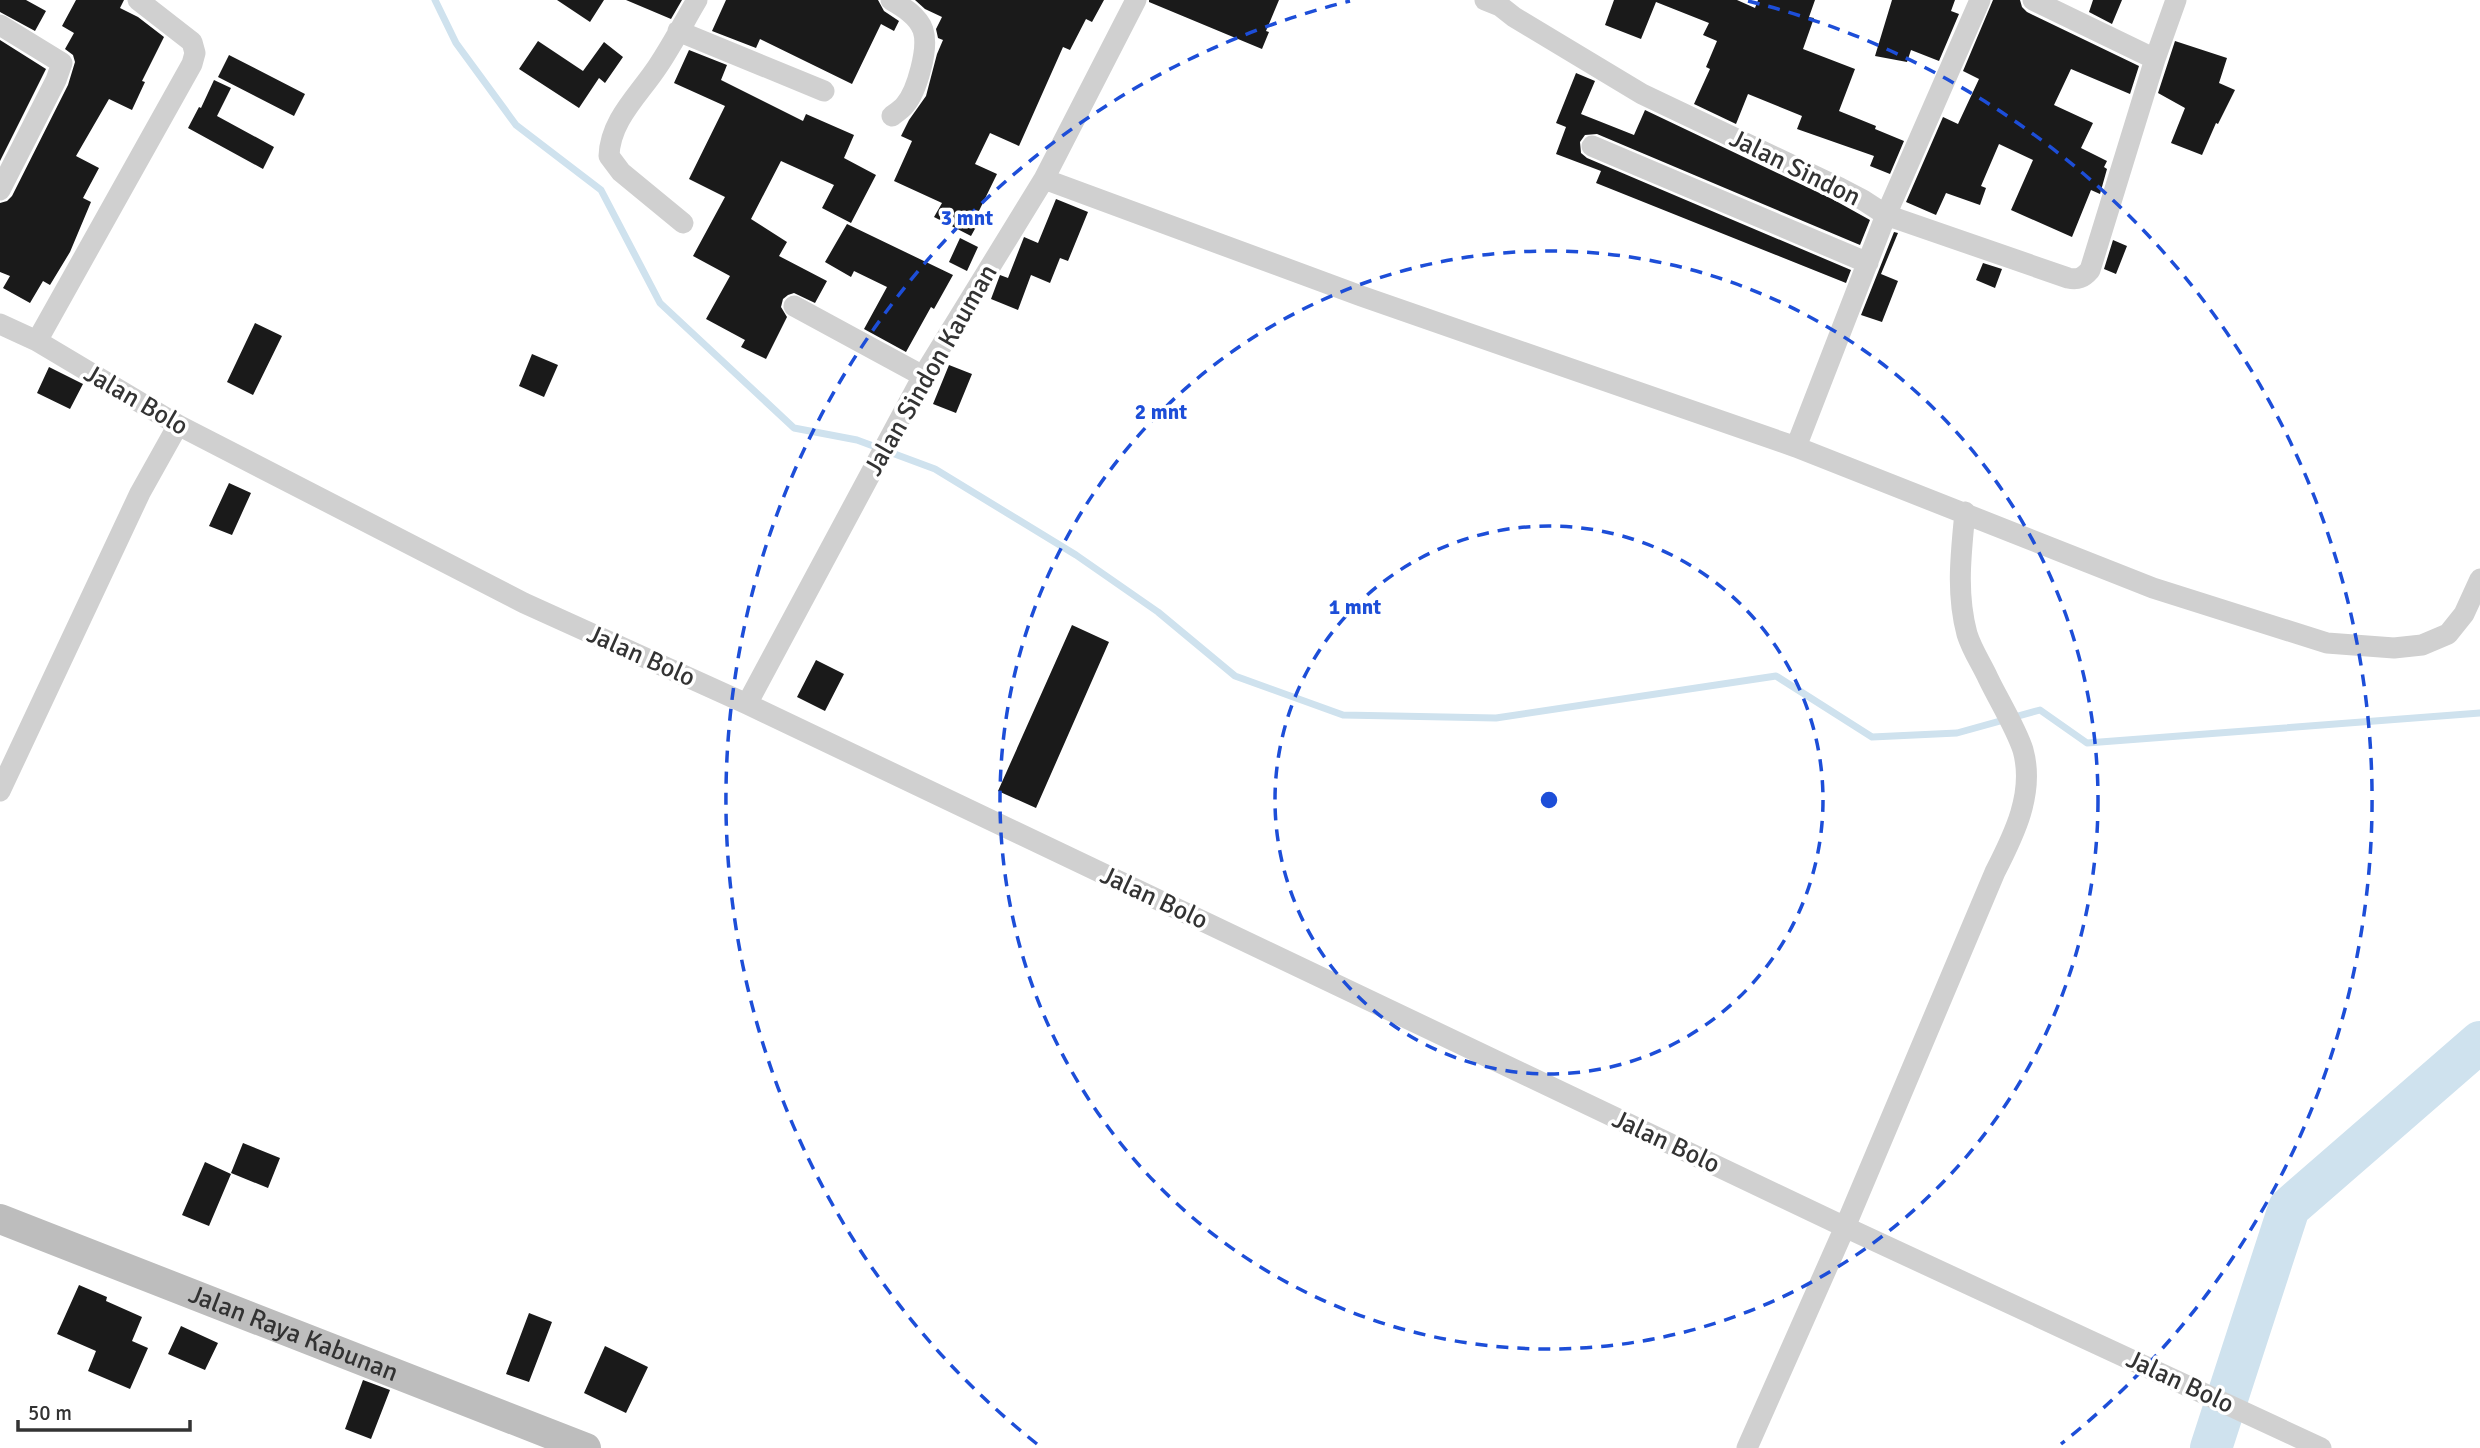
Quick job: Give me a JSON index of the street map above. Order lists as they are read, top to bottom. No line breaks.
{"streets":{"street":["Jalan Sindon","Jalan Sindon Kauman","Jalan Bolo","Jalan Raya Kabunan"]},"crossings":[["Jalan Sindon Kauman","Jalan Bolo"]],"scale_bar":"50 m","rings":["3 mnt","2 mnt","1 mnt"]}
